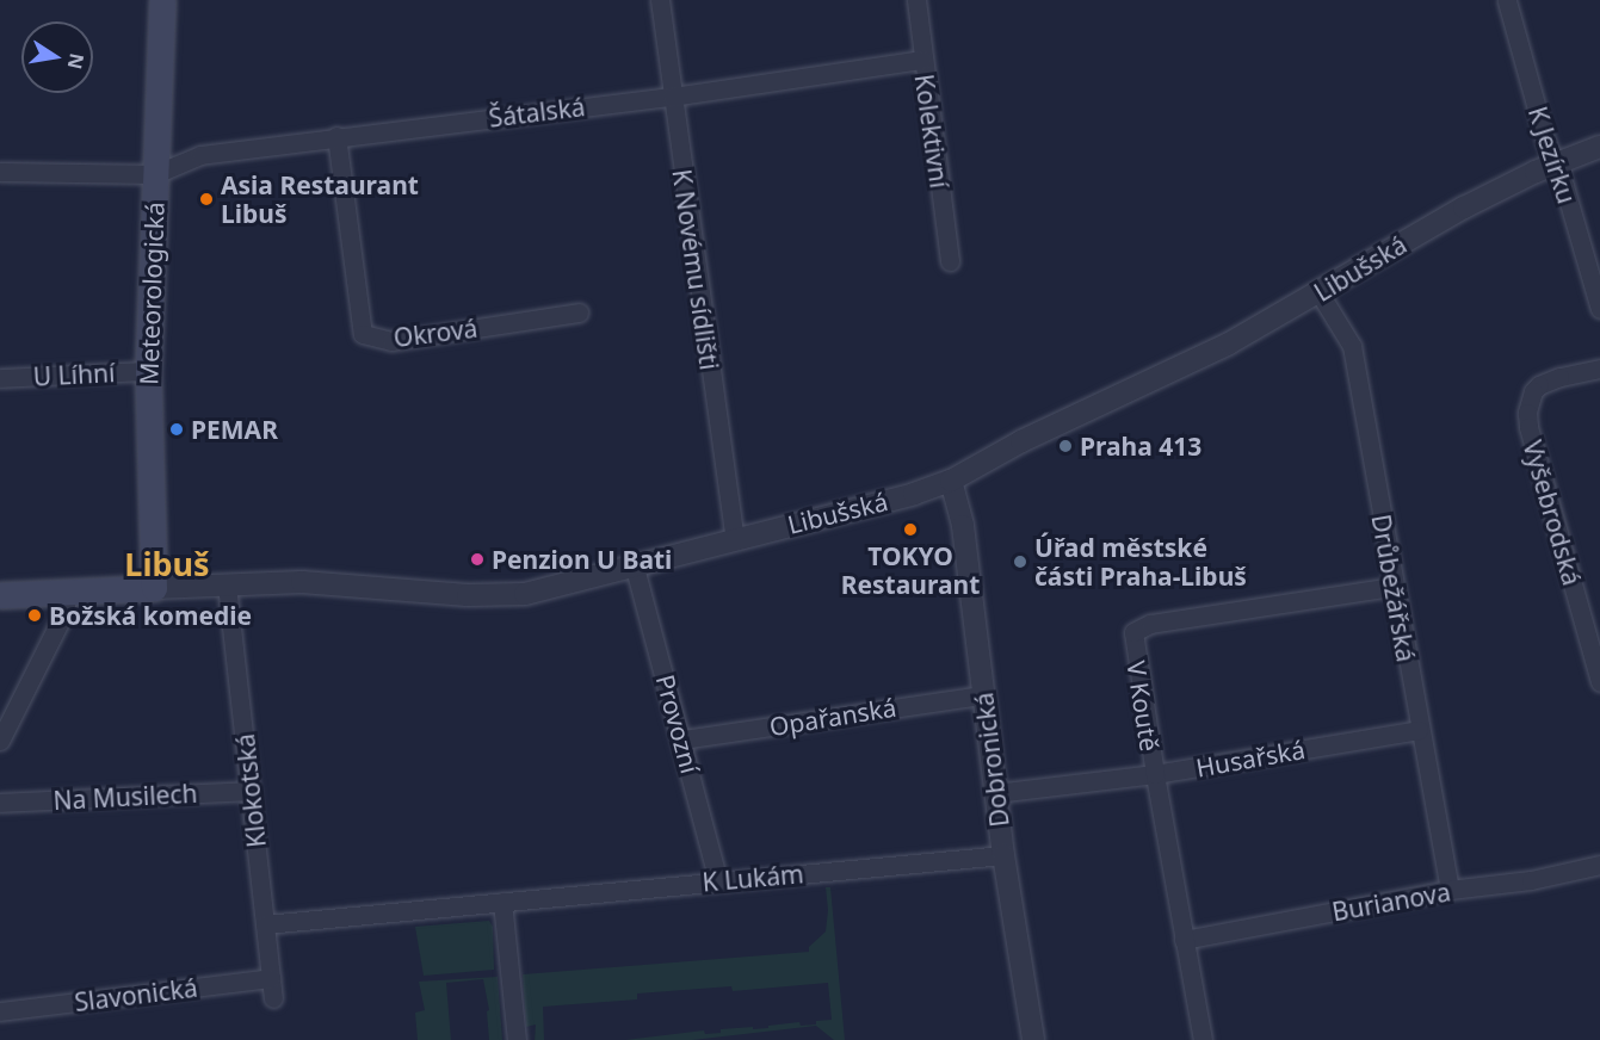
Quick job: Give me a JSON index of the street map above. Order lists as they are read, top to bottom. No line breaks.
{"streets":{"main road":["Libušská","Meteorologická"],"street":["Šátalská","Kolektivní","K Jezírku","K Novému sídlišti","Okrová","U Líhní","Vyšebrodská","Drůbežářská","V Koutě","Opařanská","Provozní","Husařská","Dobronická","Klokotská","Na Musilech","K Lukám","Burianova","Slavonická"]},"crossings":[["Šátalská","Kolektivní"],["Šátalská","K Novému sídlišti"],["Šátalská","Meteorologická"],["Šátalská","Okrová"],["K Jezírku","Libušská"],["Libušská","K Novému sídlišti"],["Libušská","Meteorologická"],["Libušská","Drůbežářská"],["Libušská","Provozní"],["Libušská","Dobronická"],["Libušská","Klokotská"],["Meteorologická","U Líhní"],["Drůbežářská","V Koutě"],["Drůbežářská","Husařská"],["Drůbežářská","Burianova"],["V Koutě","Husařská"],["V Koutě","Burianova"],["Opařanská","Provozní"],["Opařanská","Dobronická"],["Provozní","K Lukám"],["Husařská","Dobronická"],["Dobronická","K Lukám"],["Klokotská","Na Musilech"],["Klokotská","K Lukám"],["Klokotská","Slavonická"]],"districts":["Libuš"],"places":["Asia Restaurant Libuš","PEMAR","Praha 413","TOKYO Restaurant","Penzion U Bati","Úřad městské části Praha-Libuš","Božská komedie"],"north":"right"}
